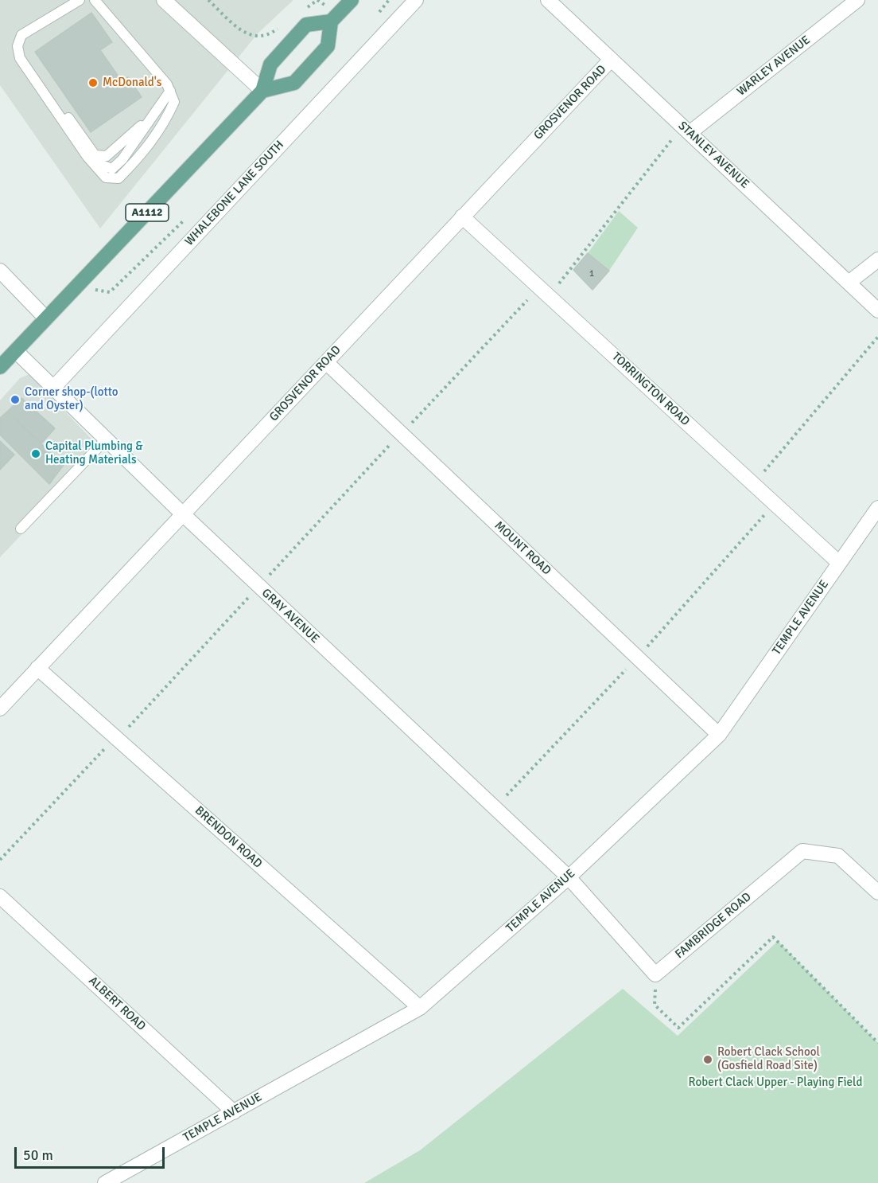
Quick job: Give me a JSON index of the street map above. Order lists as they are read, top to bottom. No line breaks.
{"streets":{"main road":["A1112"],"street":["WARLEY AVENUE","GROSVENOR ROAD","STANLEY AVENUE","WHALEBONE LANE SOUTH","TORRINGTON ROAD","MOUNT ROAD","GRAY AVENUE","TEMPLE AVENUE","BRENDON ROAD","FAMBRIDGE ROAD","ALBERT ROAD"]},"crossings":[["WARLEY AVENUE","STANLEY AVENUE"],["GROSVENOR ROAD","STANLEY AVENUE"],["GROSVENOR ROAD","TORRINGTON ROAD"],["GROSVENOR ROAD","MOUNT ROAD"],["GROSVENOR ROAD","GRAY AVENUE"],["GROSVENOR ROAD","BRENDON ROAD"],["WHALEBONE LANE SOUTH","GRAY AVENUE"],["A1112","GRAY AVENUE"],["TORRINGTON ROAD","TEMPLE AVENUE"],["MOUNT ROAD","TEMPLE AVENUE"],["GRAY AVENUE","TEMPLE AVENUE"],["TEMPLE AVENUE","BRENDON ROAD"],["TEMPLE AVENUE","ALBERT ROAD"]],"parks":["Robert Clack Upper - Playing Field"],"places":["McDonald's","Corner shop-(lotto and Oyster)","Capital Plumbing & Heating Materials","Robert Clack School (Gosfield Road Site)"],"house_numbers":["1"],"scale_bar":"50 m"}
